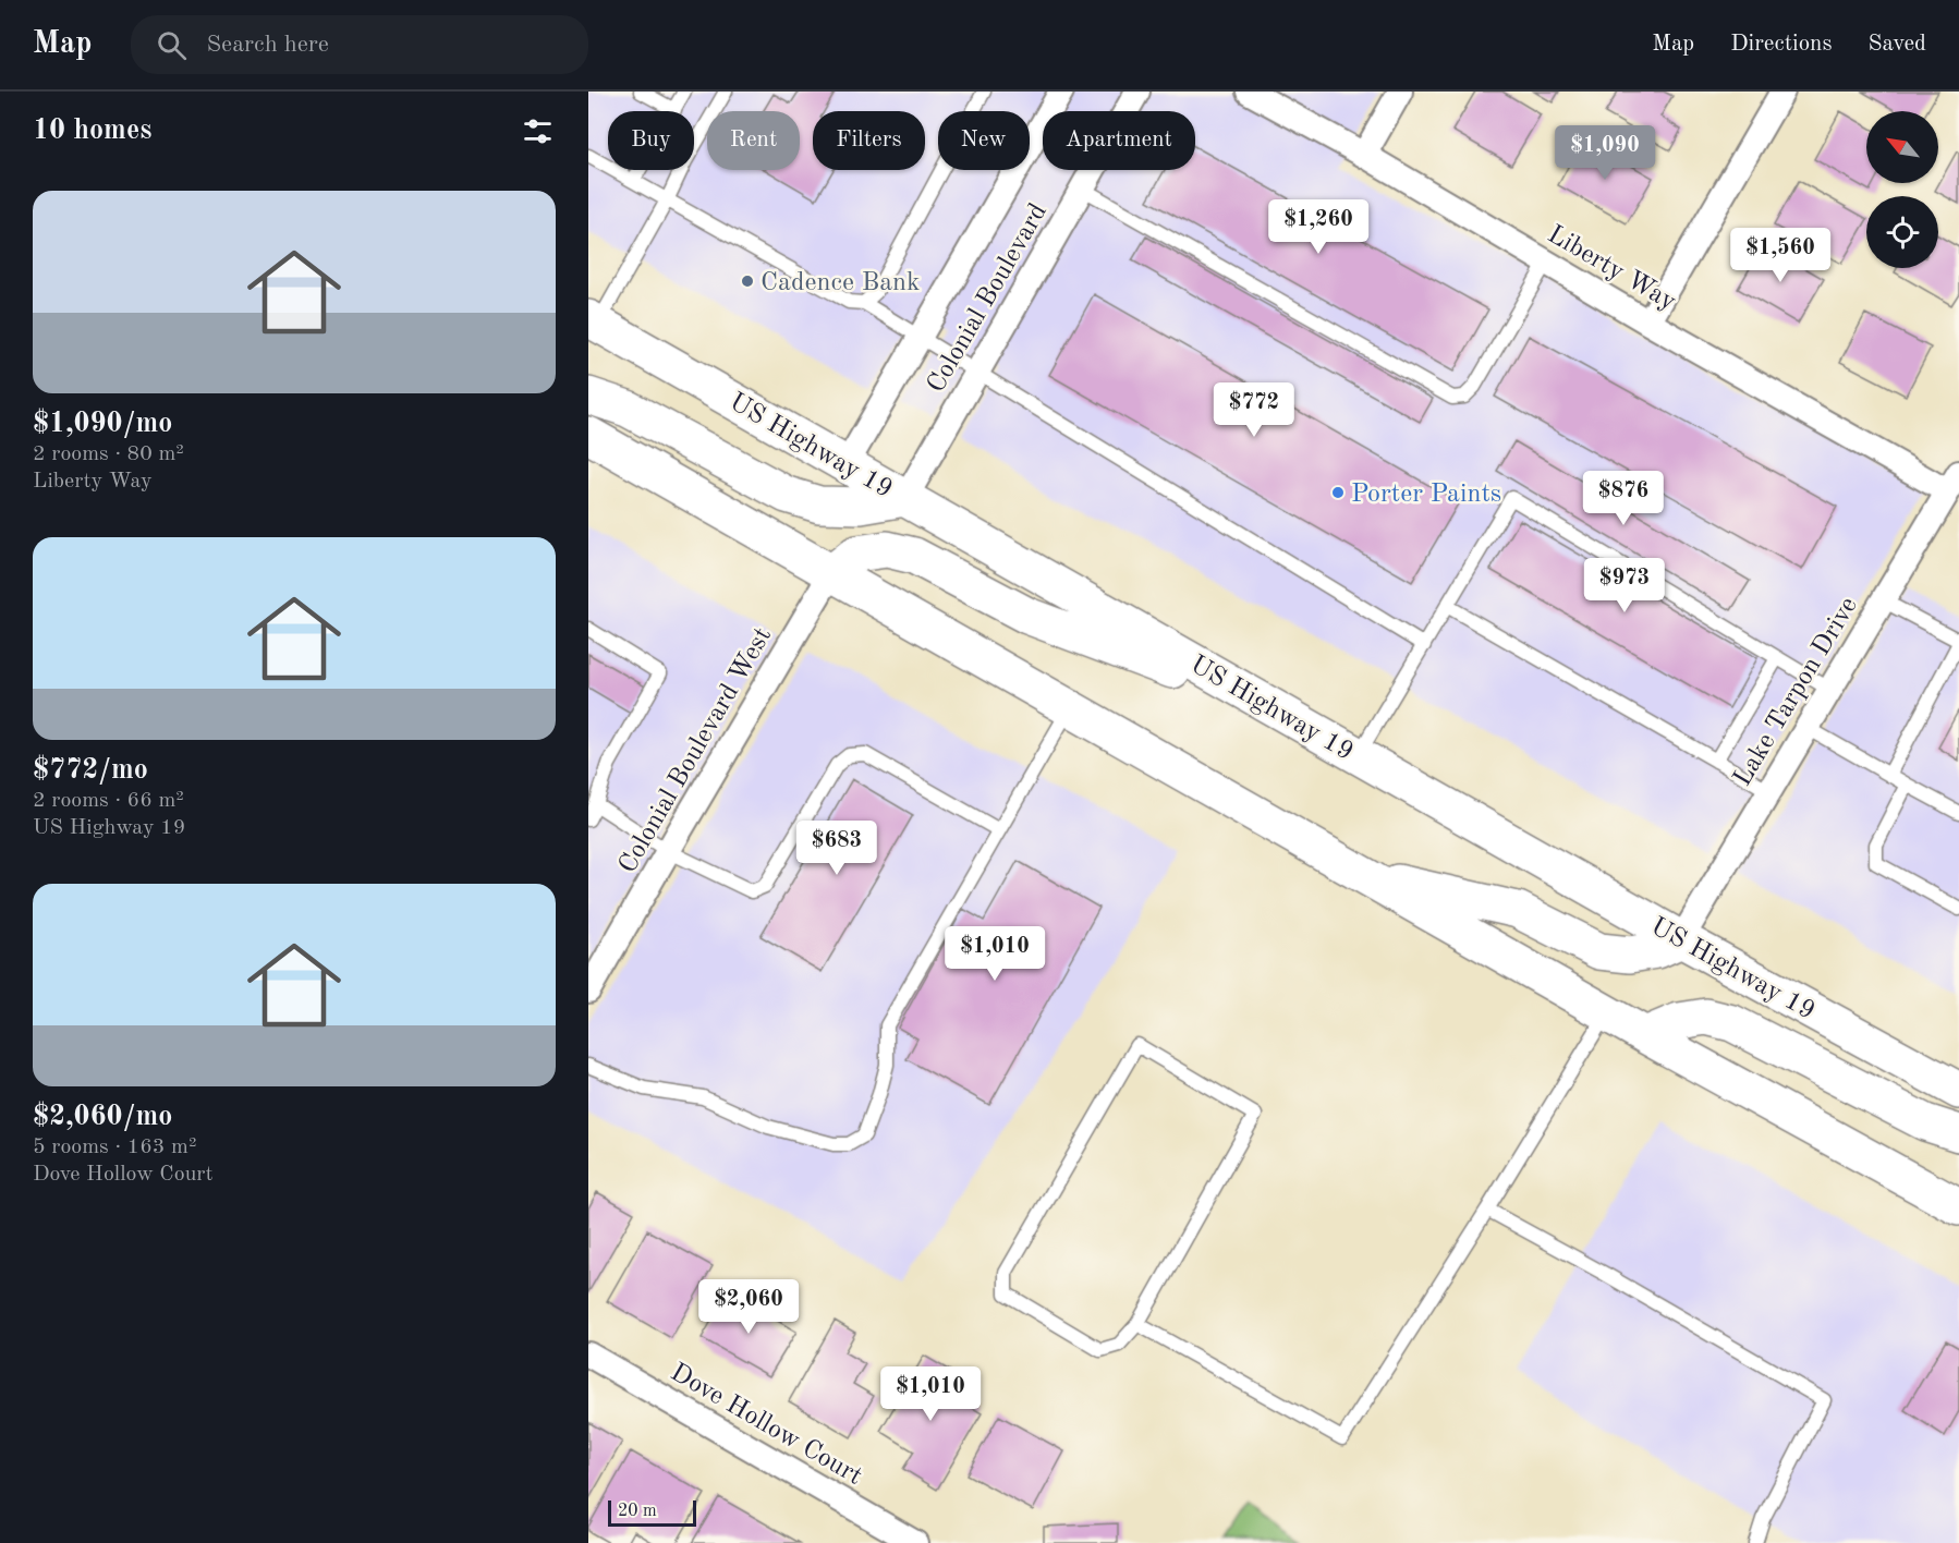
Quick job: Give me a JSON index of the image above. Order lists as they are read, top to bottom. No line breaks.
{"streets":{"highway":["US Highway 19"],"street":["Liberty Way","Colonial Boulevard","Lake Tarpon Drive","Colonial Boulevard West","Dove Hollow Court"]},"crossings":[["Liberty Way","Lake Tarpon Drive"],["Colonial Boulevard","US Highway 19"],["US Highway 19","Lake Tarpon Drive"]],"places":["Cadence Bank","Porter Paints"],"scale_bar":"20 m","north":"top left","page":{"header":"Map","search":"Search here","nav":["Map","Directions","Saved"],"heading":"10 homes","chip":["Buy","Rent","Filters","New","Apartment"],"price":["$1,090","$1,260","$1,560","$772","$876","$973","$683","$1,010","$2,060","$1,010"],"list":[{"name":"$1,090/mo","note":"2 rooms · 80 m² · Liberty Way"},{"name":"$772/mo","note":"2 rooms · 66 m² · US Highway 19"},{"name":"$2,060/mo","note":"5 rooms · 163 m² · Dove Hollow Court"}],"scale":"20 m"}}
